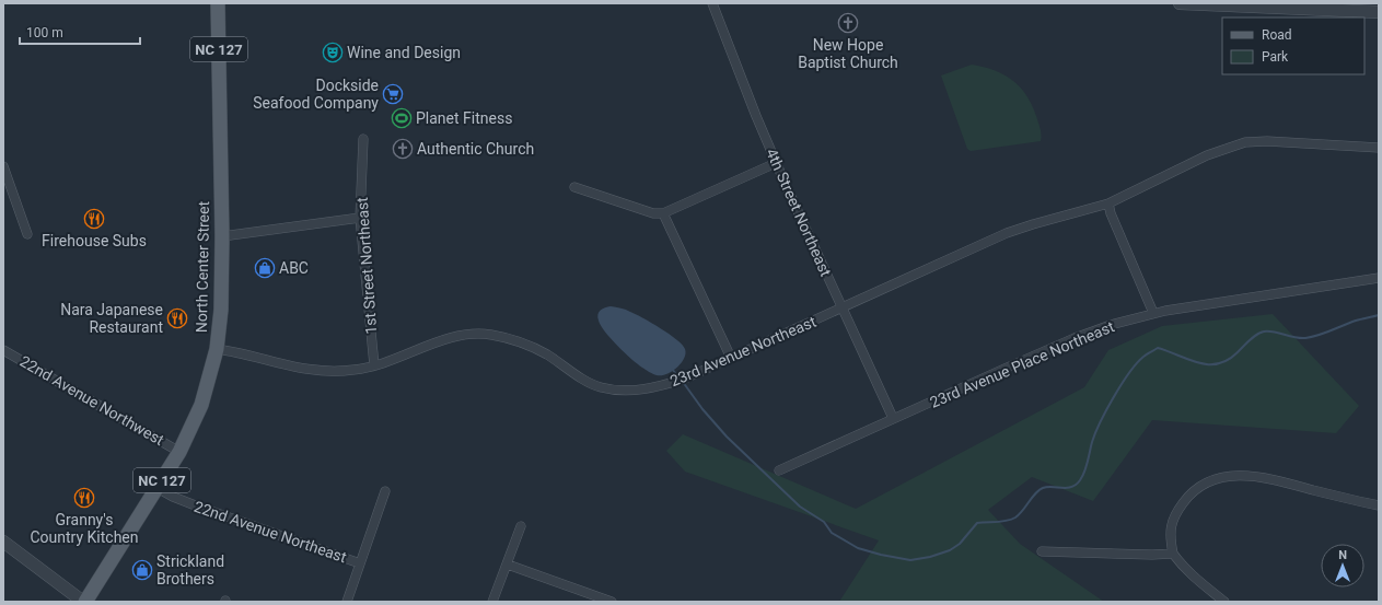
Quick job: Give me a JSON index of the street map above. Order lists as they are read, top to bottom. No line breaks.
{"streets":{"main road":["NC 127","North Center Street"],"street":["4th Street Northeast","1st Street Northeast","23rd Avenue Northeast","23rd Avenue Place Northeast","22nd Avenue Northwest","22nd Avenue Northeast"]},"crossings":[["4th Street Northeast","23rd Avenue Northeast"],["4th Street Northeast","23rd Avenue Place Northeast"],["1st Street Northeast","23rd Avenue Northeast"],["North Center Street","23rd Avenue Northeast"],["North Center Street","22nd Avenue Northwest"],["North Center Street","22nd Avenue Northeast"]],"places":{"church":["New Hope Baptist Church","Authentic Church"],"theatre":["Wine and Design"],"supermarket":["Dockside Seafood Company"],"sports":["Planet Fitness"],"restaurant":["Firehouse Subs","Nara Japanese Restaurant","Granny's Country Kitchen"],"shop":["ABC","Strickland Brothers"]},"legend":["Road","Park"],"scale_bar":"100 m","north":"top"}
